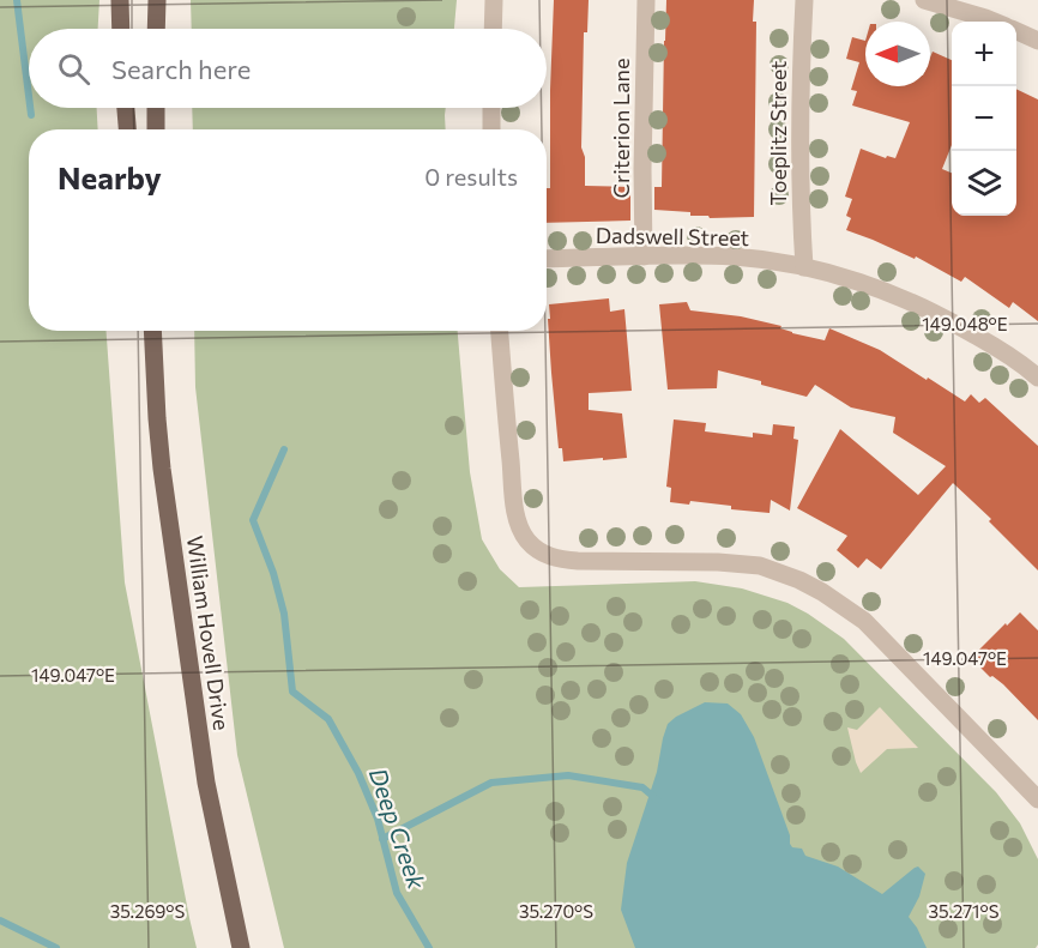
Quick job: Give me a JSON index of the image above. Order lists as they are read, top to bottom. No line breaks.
{"streets":{"main road":["William Hovell Drive"],"street":["Criterion Lane","Toeplitz Street","Dadswell Street"]},"crossings":[["Criterion Lane","Dadswell Street"],["Toeplitz Street","Dadswell Street"]],"water":["Deep Creek"],"north":"left","page":{"map_buttons":["+","−"],"search":"Search here","heading":["Nearby","0 results"]},"coordinates":["149.048°E","149.047°E","35.269°S","35.270°S","35.271°S"]}
